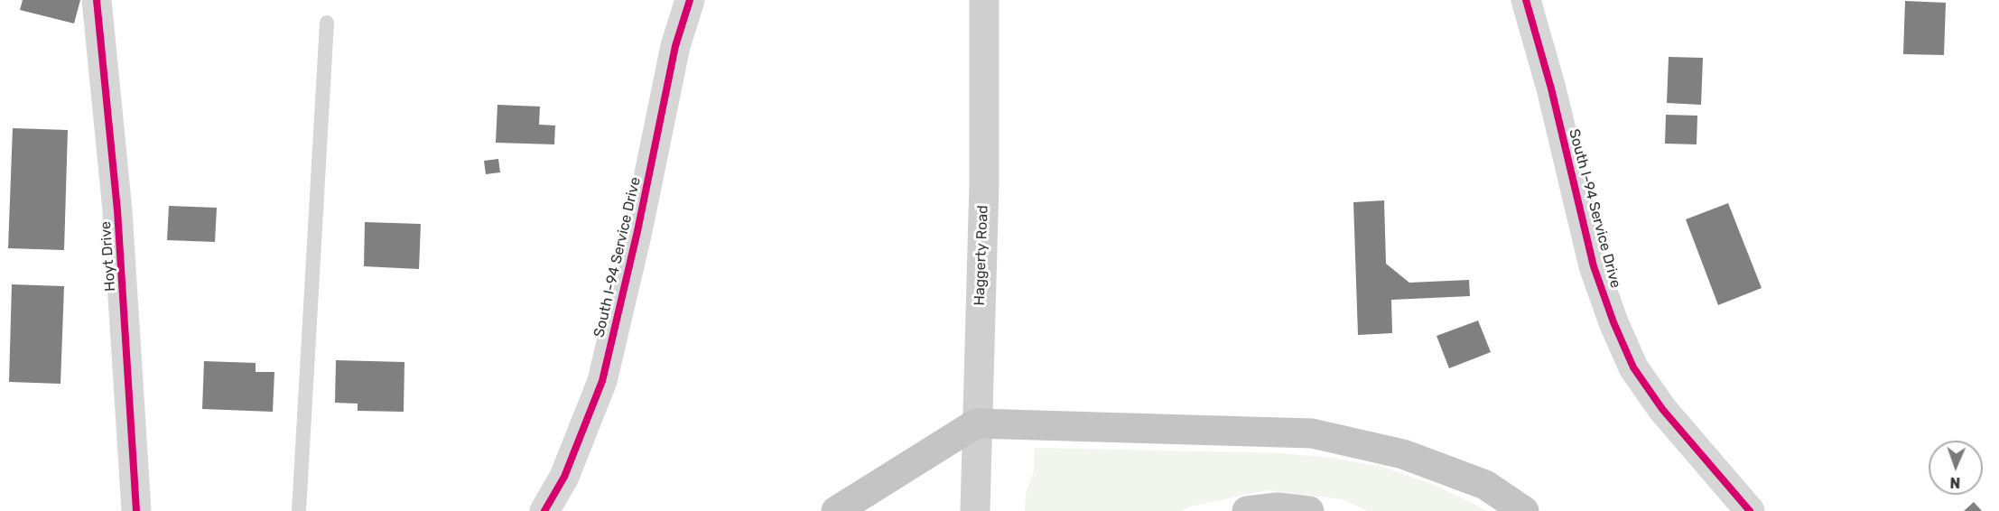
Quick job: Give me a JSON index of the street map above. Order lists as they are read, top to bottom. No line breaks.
{"streets":{"main road":["Haggerty Road"],"street":["South I-94 Service Drive","Hoyt Drive"]},"north":"bottom"}
